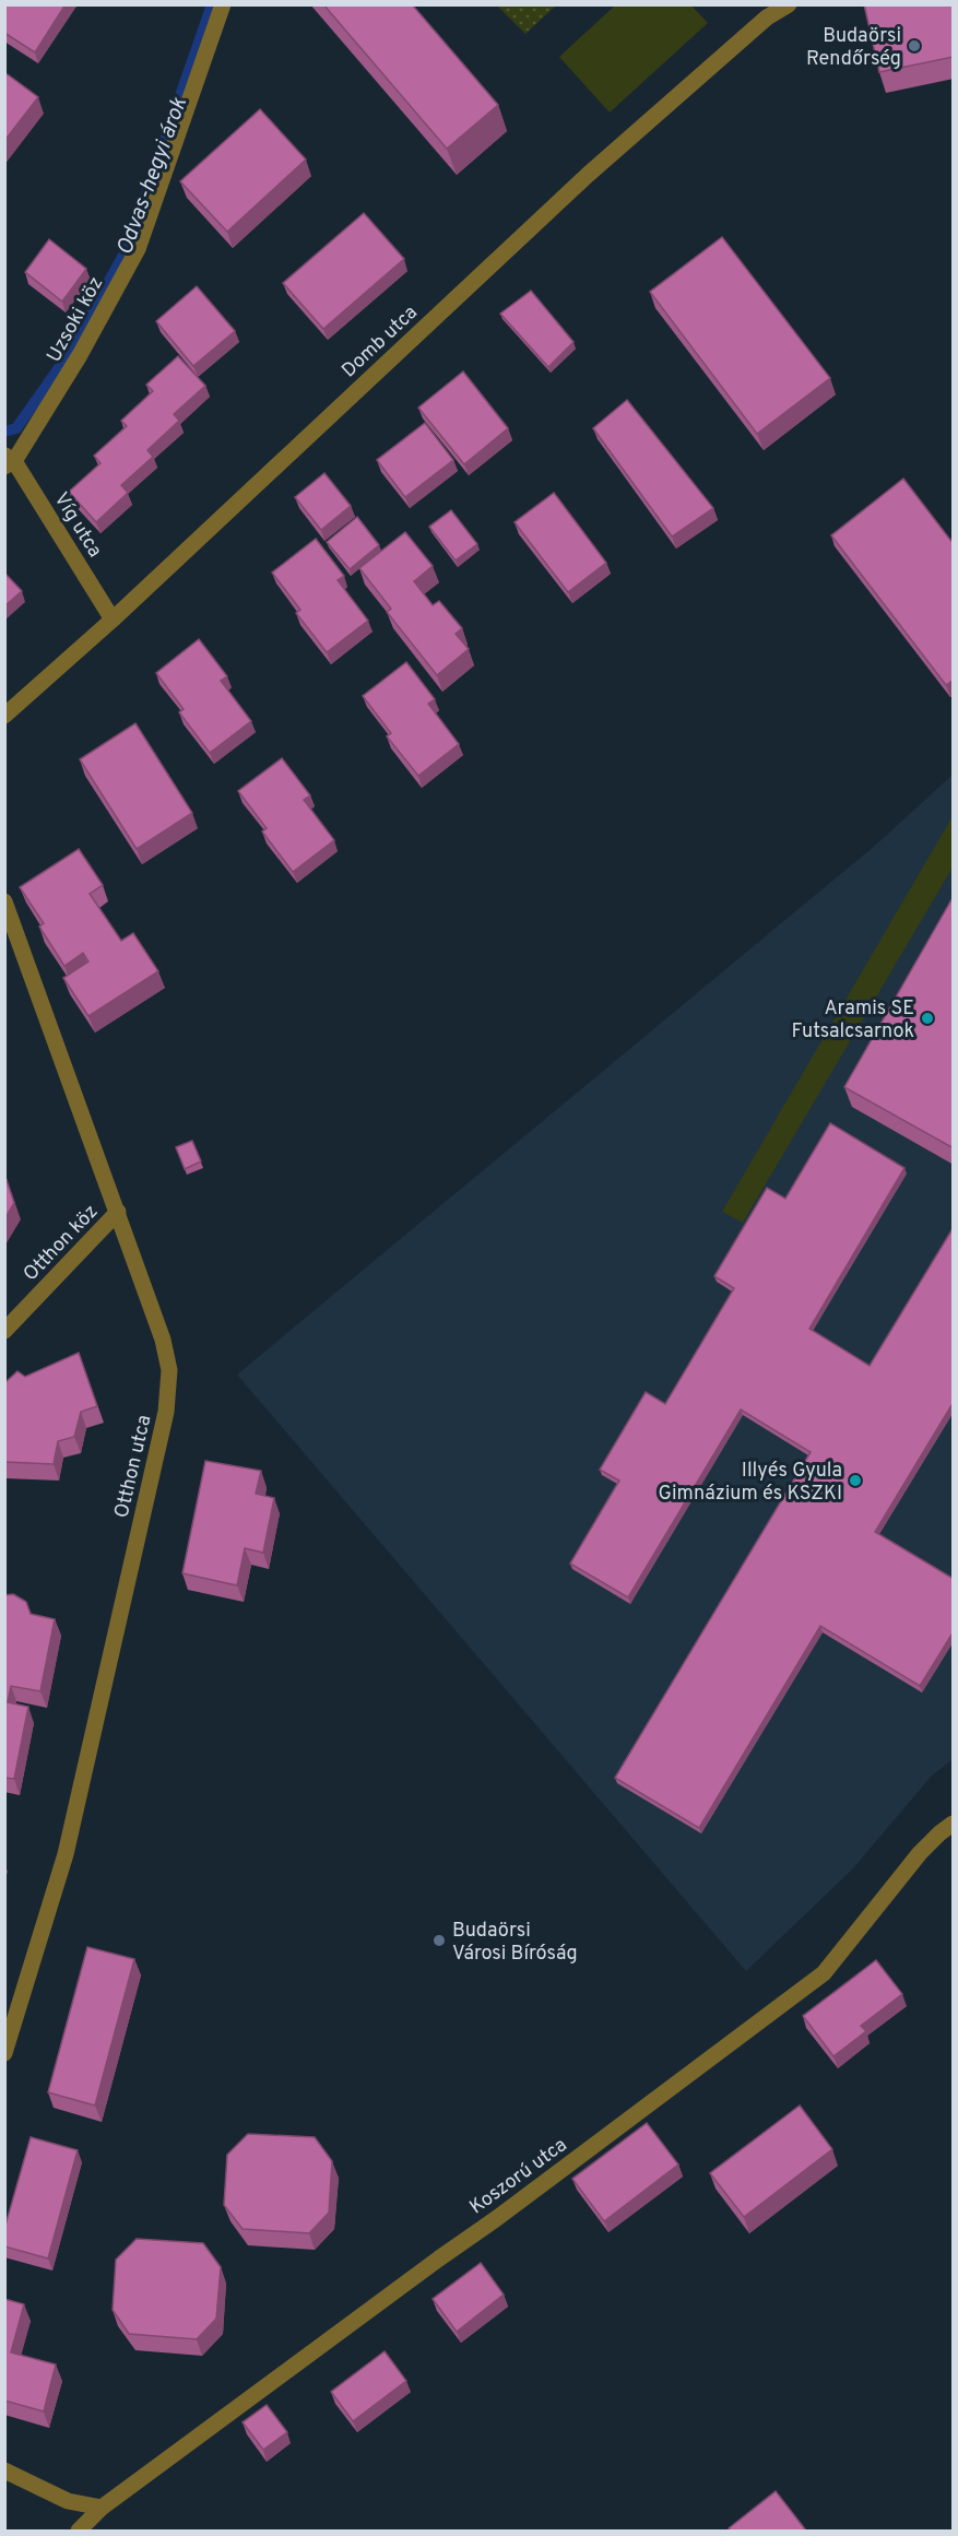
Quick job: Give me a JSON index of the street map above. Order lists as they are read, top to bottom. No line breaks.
{"streets":{"street":["Uzsoki köz","Domb utca","Víg utca","Otthon köz","Otthon utca","Koszorú utca"]},"crossings":[["Uzsoki köz","Víg utca"],["Domb utca","Víg utca"],["Otthon köz","Otthon utca"]],"water":["Odvas-hegyi árok"],"places":["Budaörsi Rendőrség","Aramis SE Futsalcsarnok","Illyés Gyula Gimnázium és KSZKI","Budaörsi Városi Bíróság"]}
